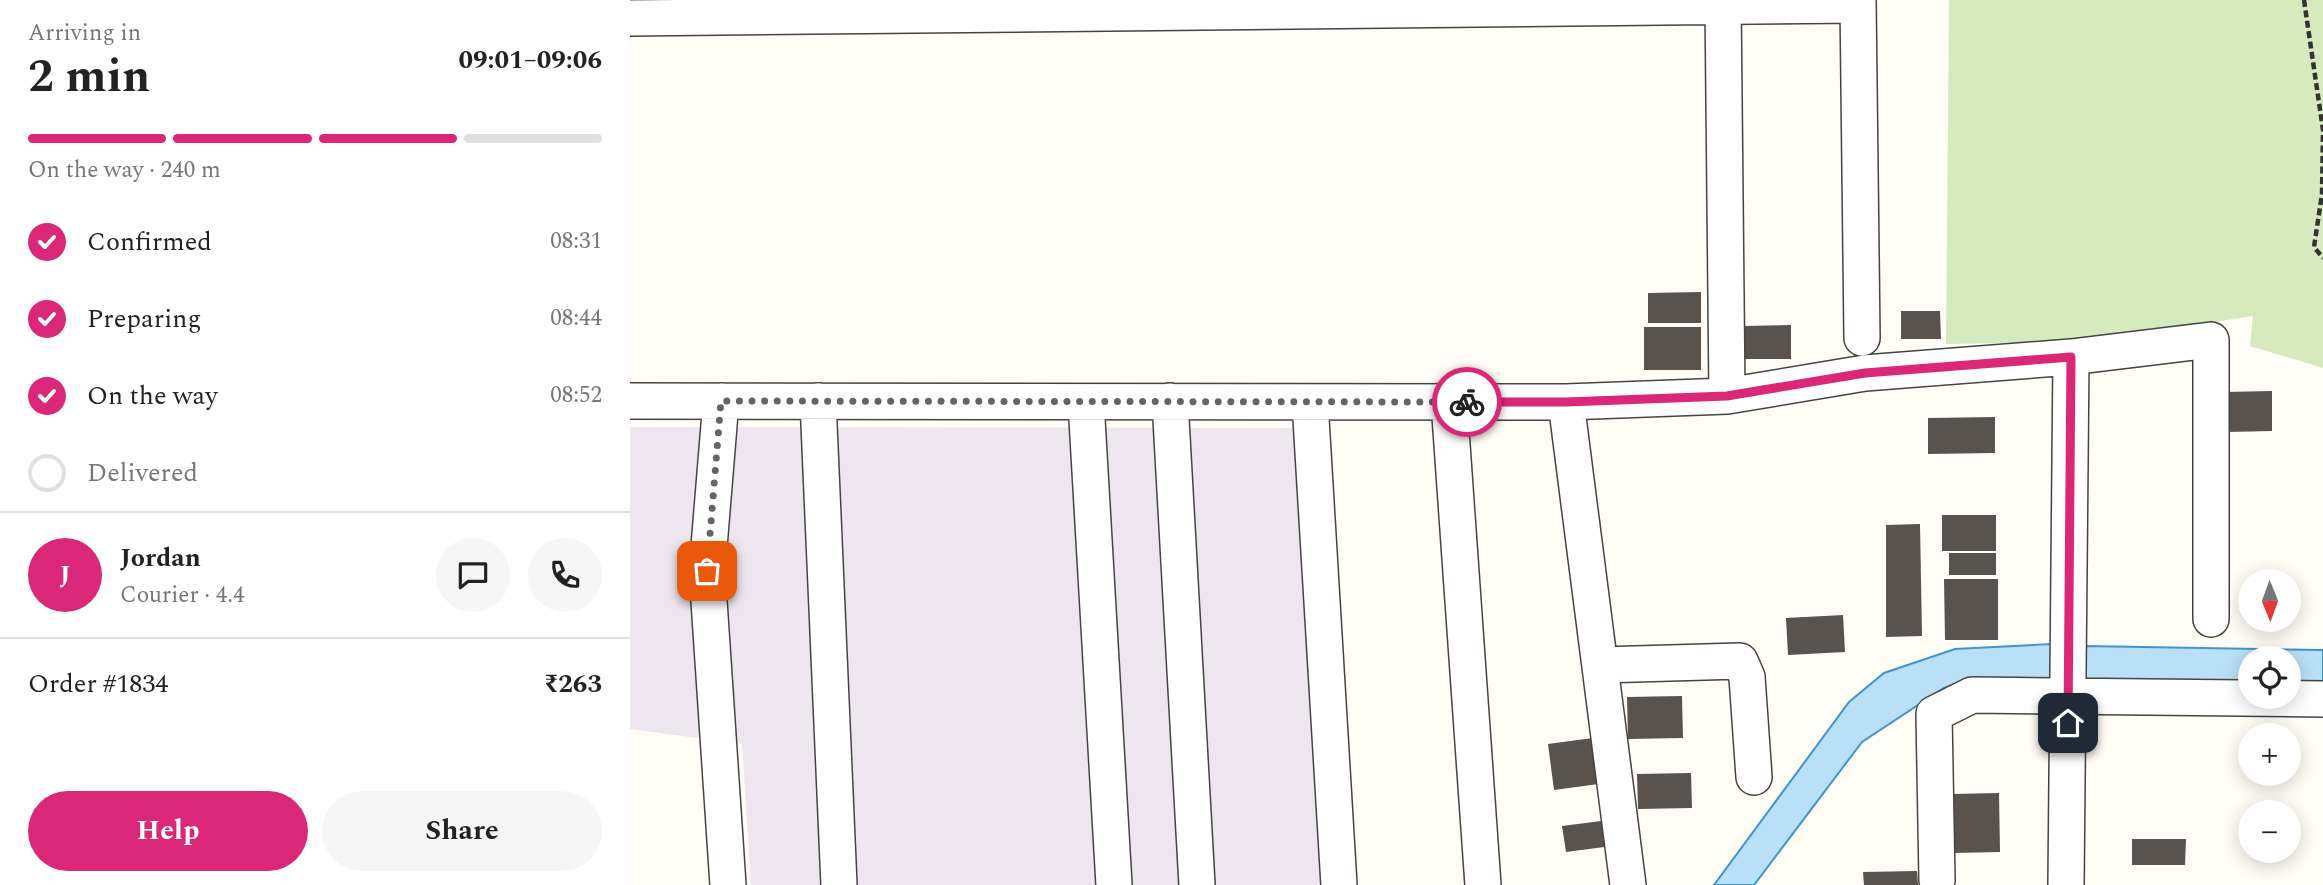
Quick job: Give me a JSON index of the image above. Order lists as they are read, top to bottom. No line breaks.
{"north":"bottom","page":{"heading":["2 min","Arriving in","09:01–09:06"],"panel":["Jordan","Courier · 4.4","Order #1834","₹263"],"bar":"On the way · 240 m","list":[["Confirmed","08:31"],["Preparing","08:44"],["On the way","08:52"],"Delivered"],"round":"J","map_buttons":["+","−"],"buttons":["Help","Share"]}}
